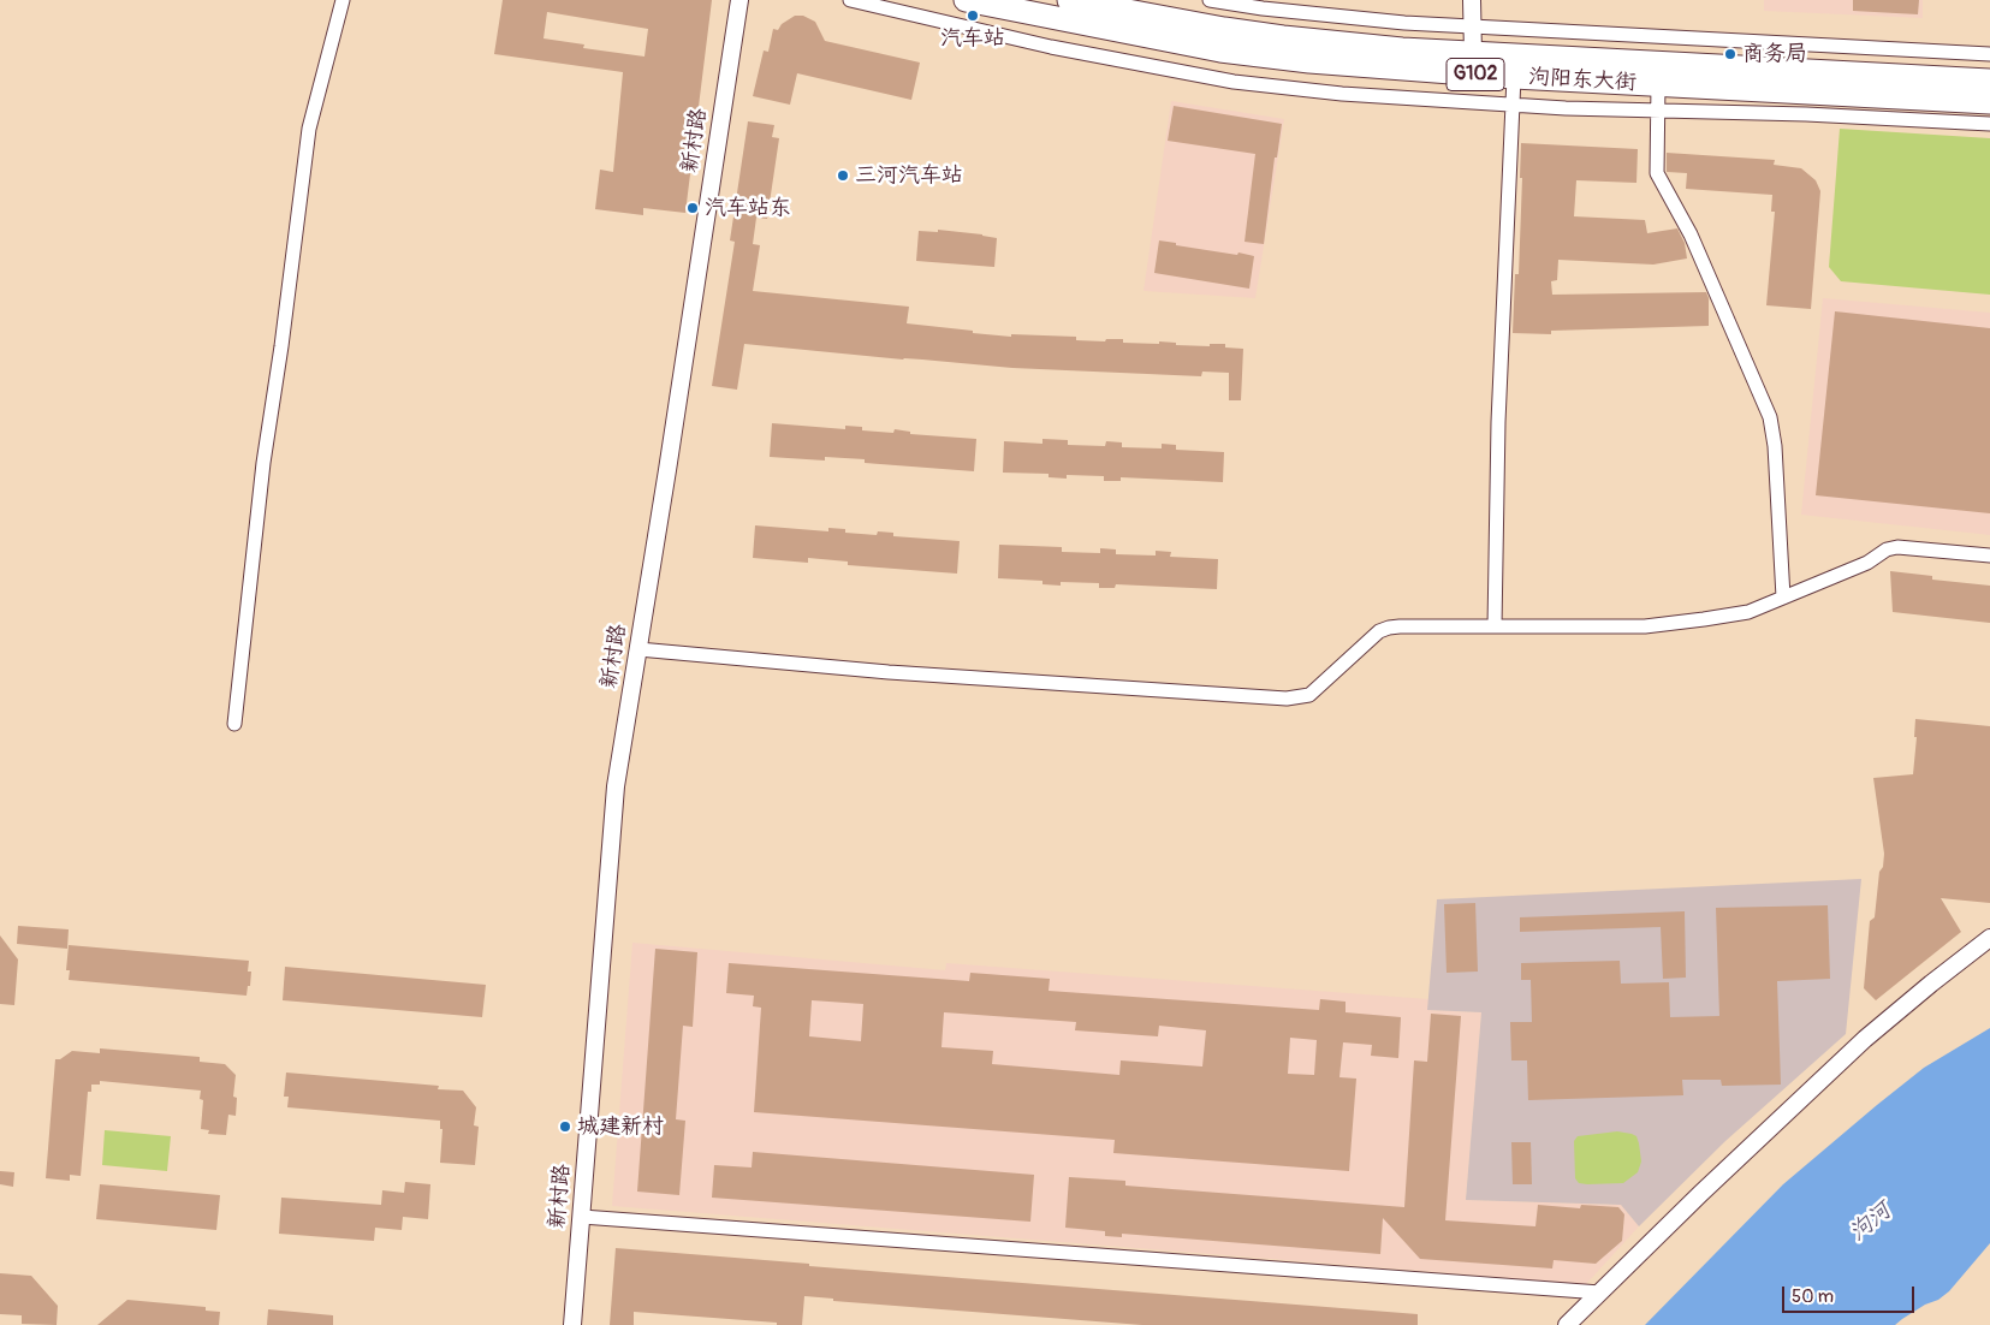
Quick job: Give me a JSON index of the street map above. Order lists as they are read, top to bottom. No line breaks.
{"streets":{"highway":["G102","泃阳东大街"],"street":["新村路"]},"water":["泃河"],"places":["汽车站","商务局","三河汽车站","汽车站东","城建新村"],"scale_bar":"50 m"}
